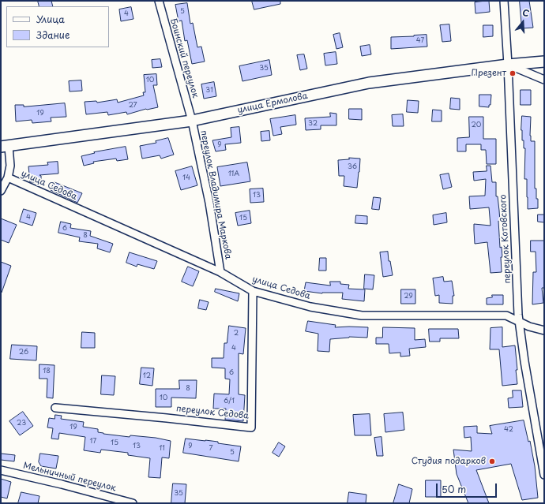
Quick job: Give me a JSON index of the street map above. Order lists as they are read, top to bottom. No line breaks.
{"streets":{"street":["Боинский переулок","улица Ермолова","улица Седова","переулок Владимира Маркова","переулок Котовского","переулок Седова","Мельничный переулок"]},"crossings":[["Боинский переулок","улица Ермолова"],["Боинский переулок","переулок Владимира Маркова"],["улица Ермолова","улица Седова"],["улица Ермолова","переулок Владимира Маркова"],["улица Ермолова","переулок Котовского"],["улица Седова","переулок Владимира Маркова"],["улица Седова","переулок Котовского"],["улица Седова","переулок Седова"]],"places":["Презент","Студия подарков"],"house_numbers":["5","4","47","35","10","31","27","19","32","20","9","36","11А","14","13","4","15","6","8","29","2","4","26","18","6","12","8","10","6/1","23","19","42","17","15","13","9","11","7","5","35"],"legend":["Улица","Здание"],"scale_bar":"50 m","north":"top"}
